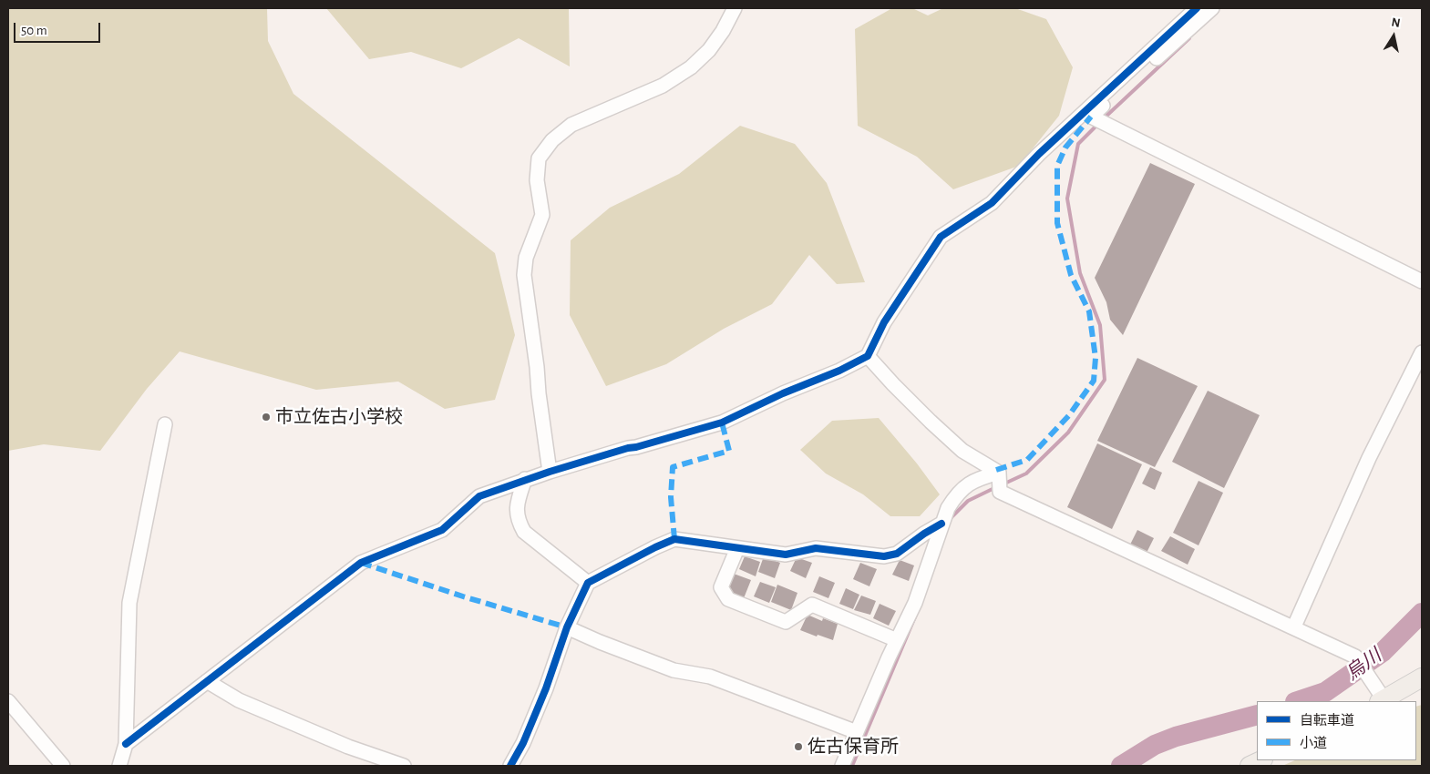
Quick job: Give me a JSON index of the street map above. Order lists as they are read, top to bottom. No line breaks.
{"water":["烏川"],"places":["市立佐古小学校","佐古保育所"],"legend":["自転車道","小道"],"scale_bar":"50 m","north":"top"}
